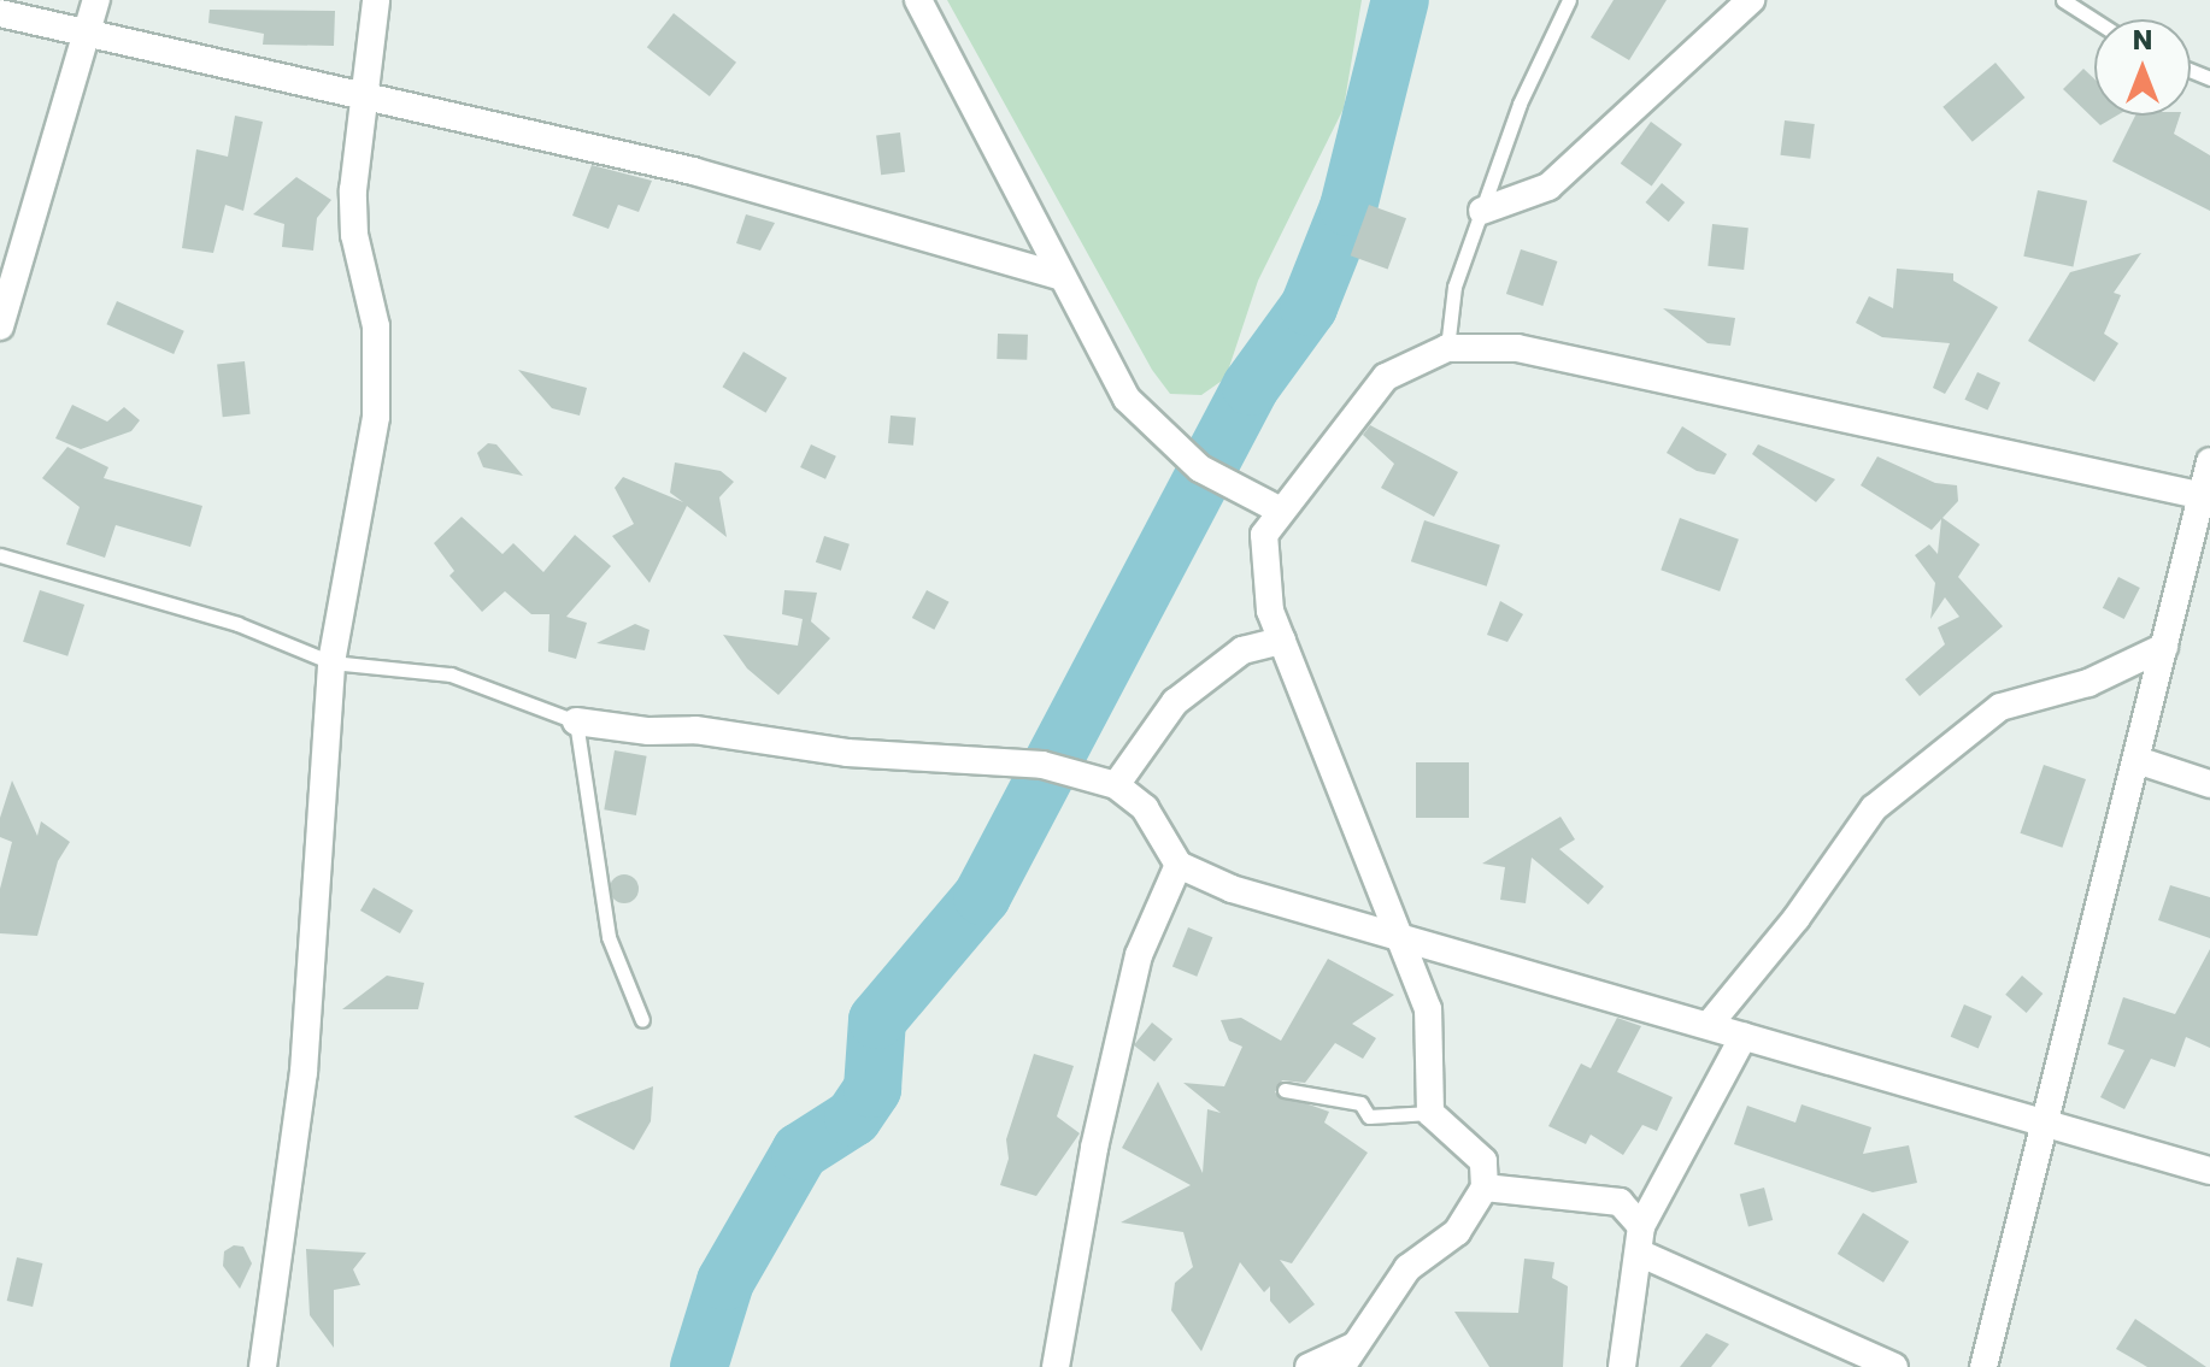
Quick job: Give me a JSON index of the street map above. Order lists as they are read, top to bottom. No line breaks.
{"north":"top"}
